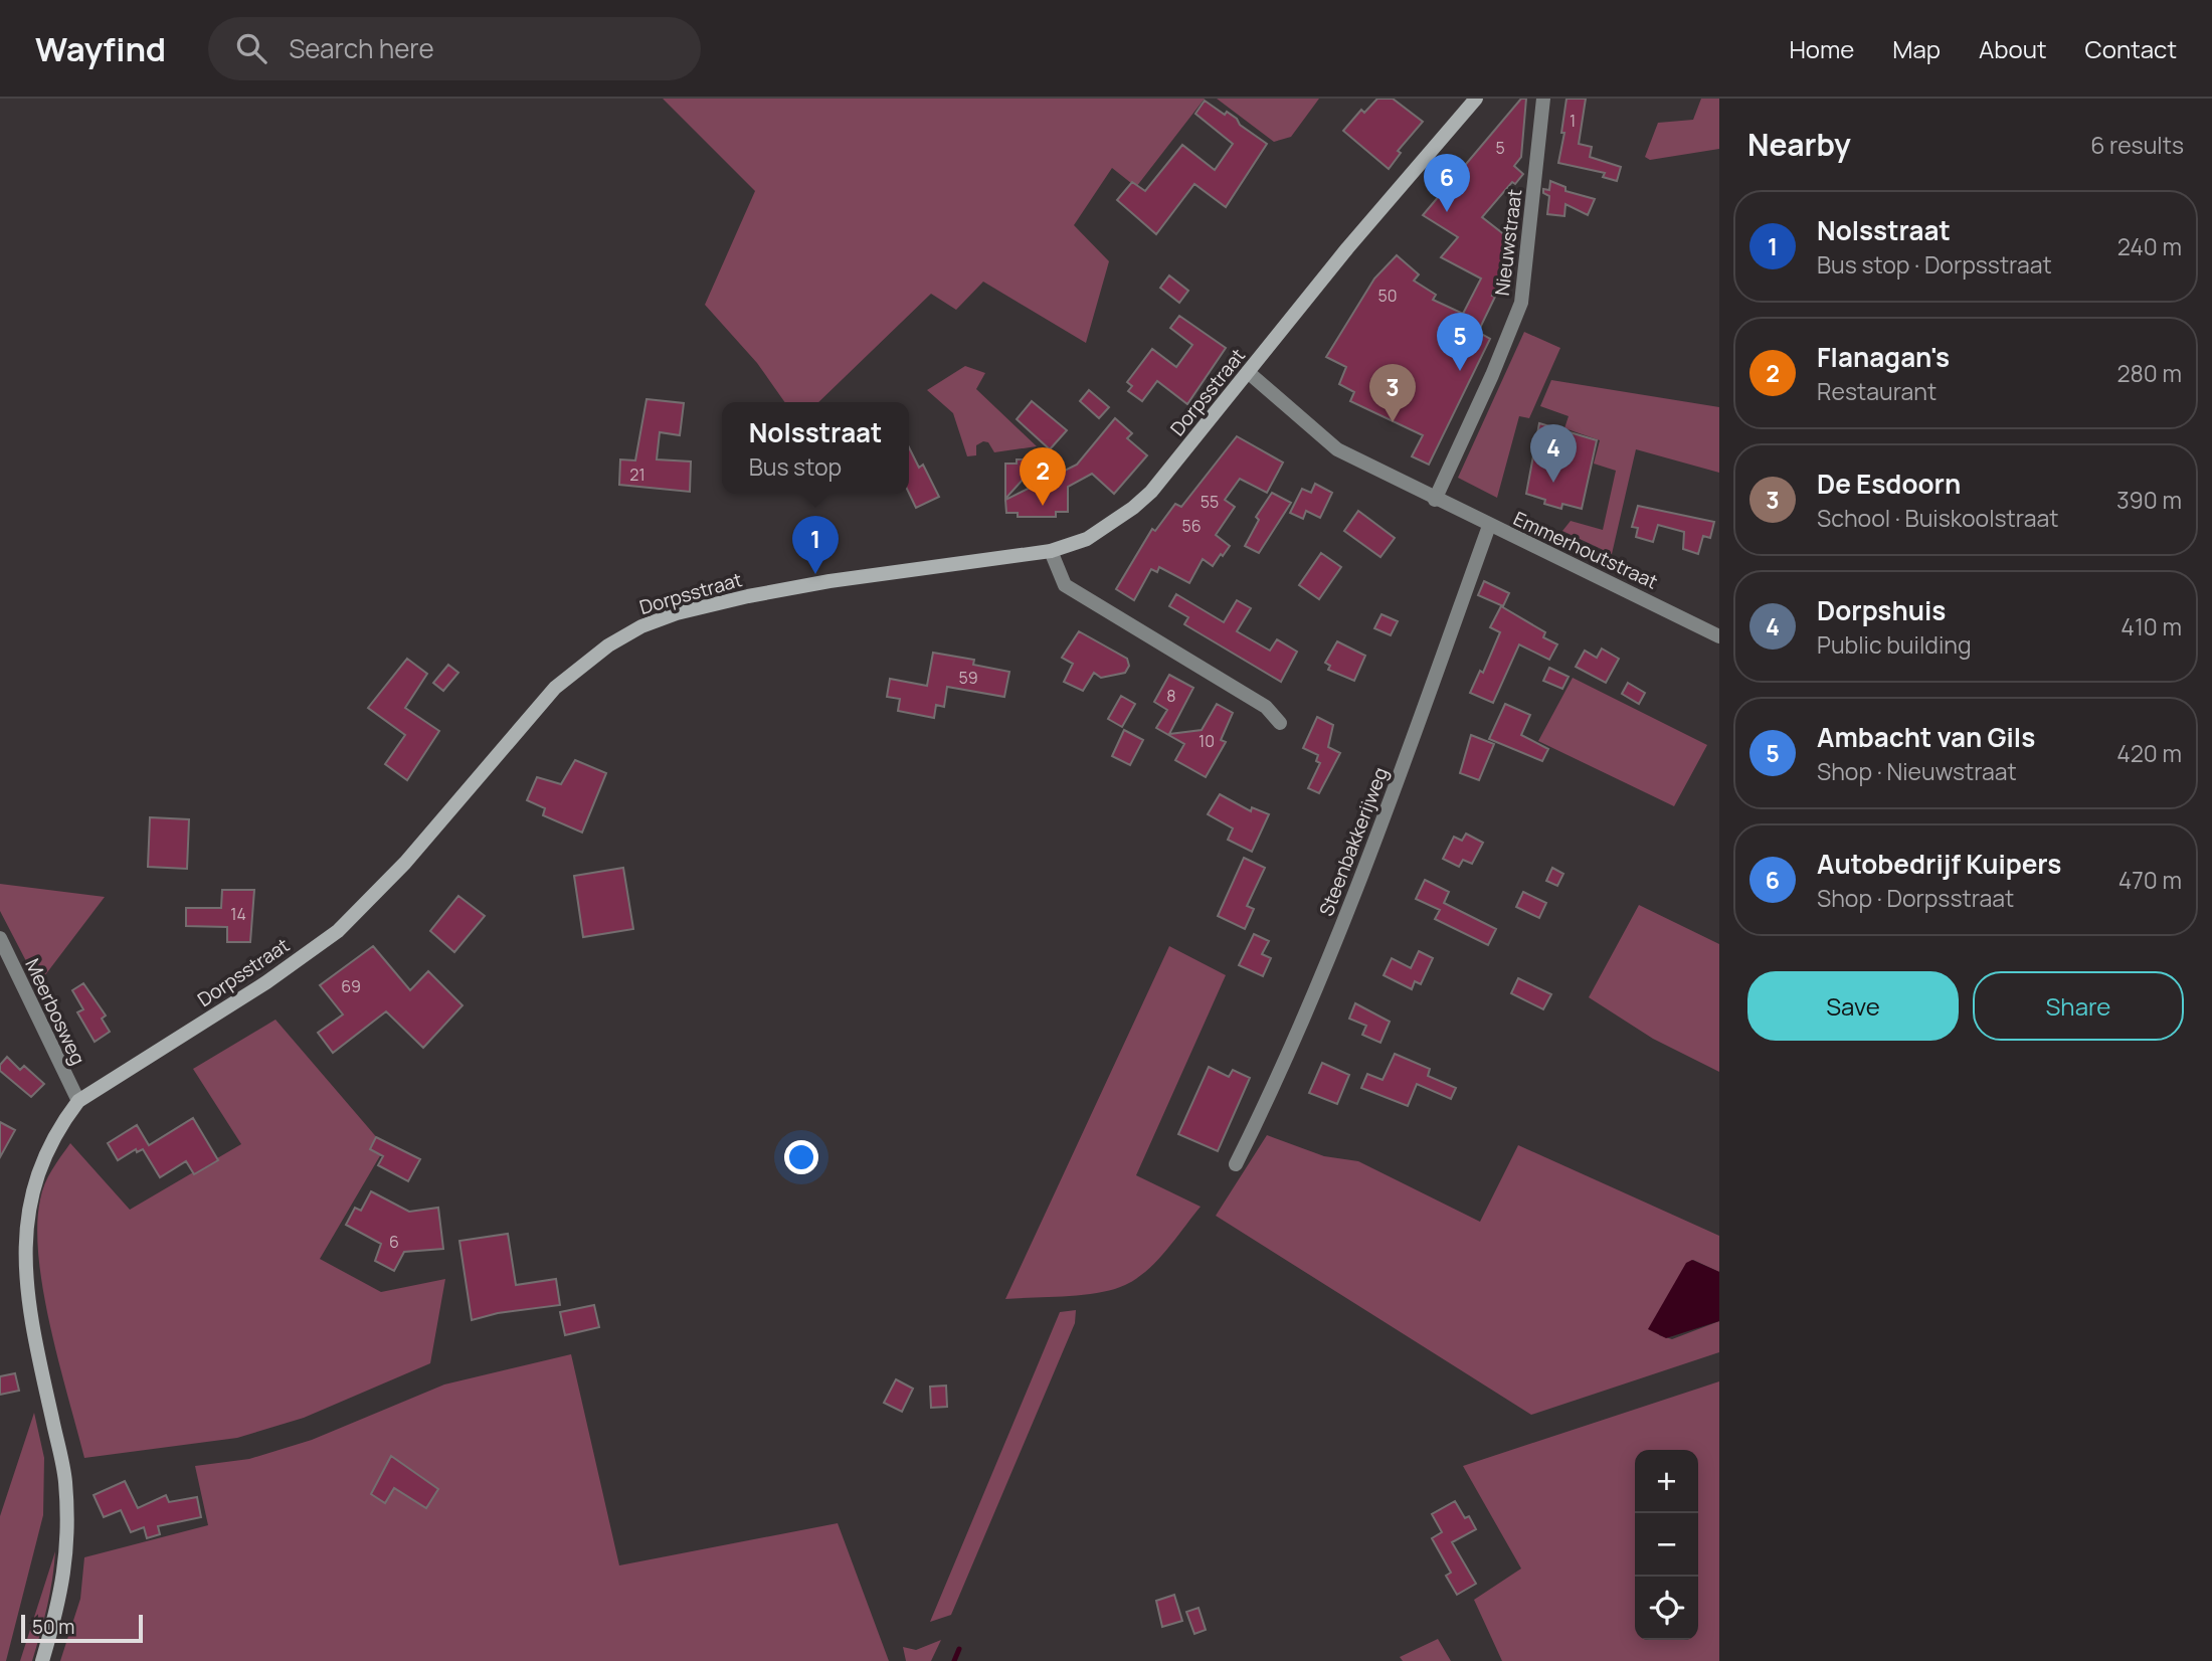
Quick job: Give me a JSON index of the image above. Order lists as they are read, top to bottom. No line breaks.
{"streets":{"main road":["Dorpsstraat"],"street":["Nieuwstraat","Emmerhoutstraat","Steenbakkerijweg","Meerbosweg"]},"crossings":[["Nieuwstraat","Emmerhoutstraat"],["Dorpsstraat","Emmerhoutstraat"],["Dorpsstraat","Meerbosweg"],["Emmerhoutstraat","Steenbakkerijweg"]],"house_numbers":["1","5","50","21","55","56","59","8","10","14","69","6"],"scale_bar":"50 m","page":{"header":"Wayfind","search":"Search here","nav":["Home","Map","About","Contact"],"heading":["Nearby","6 results"],"pins":["6","5","3","4","2","1"],"list":[{"mark":"1","name":"Nolsstraat","note":"Bus stop · Dorpsstraat","value":"240 m"},{"mark":"2","name":"Flanagan's","note":"Restaurant","value":"280 m"},{"mark":"3","name":"De Esdoorn","note":"School · Buiskoolstraat","value":"390 m"},{"mark":"4","name":"Dorpshuis","note":"Public building","value":"410 m"},{"mark":"5","name":"Ambacht van Gils","note":"Shop · Nieuwstraat","value":"420 m"},{"mark":"6","name":"Autobedrijf Kuipers","note":"Shop · Dorpsstraat","value":"470 m"}],"popup":["Nolsstraat","Bus stop"],"buttons":["Save","Share"],"map_buttons":["+","−"],"scale":"50 m"}}
